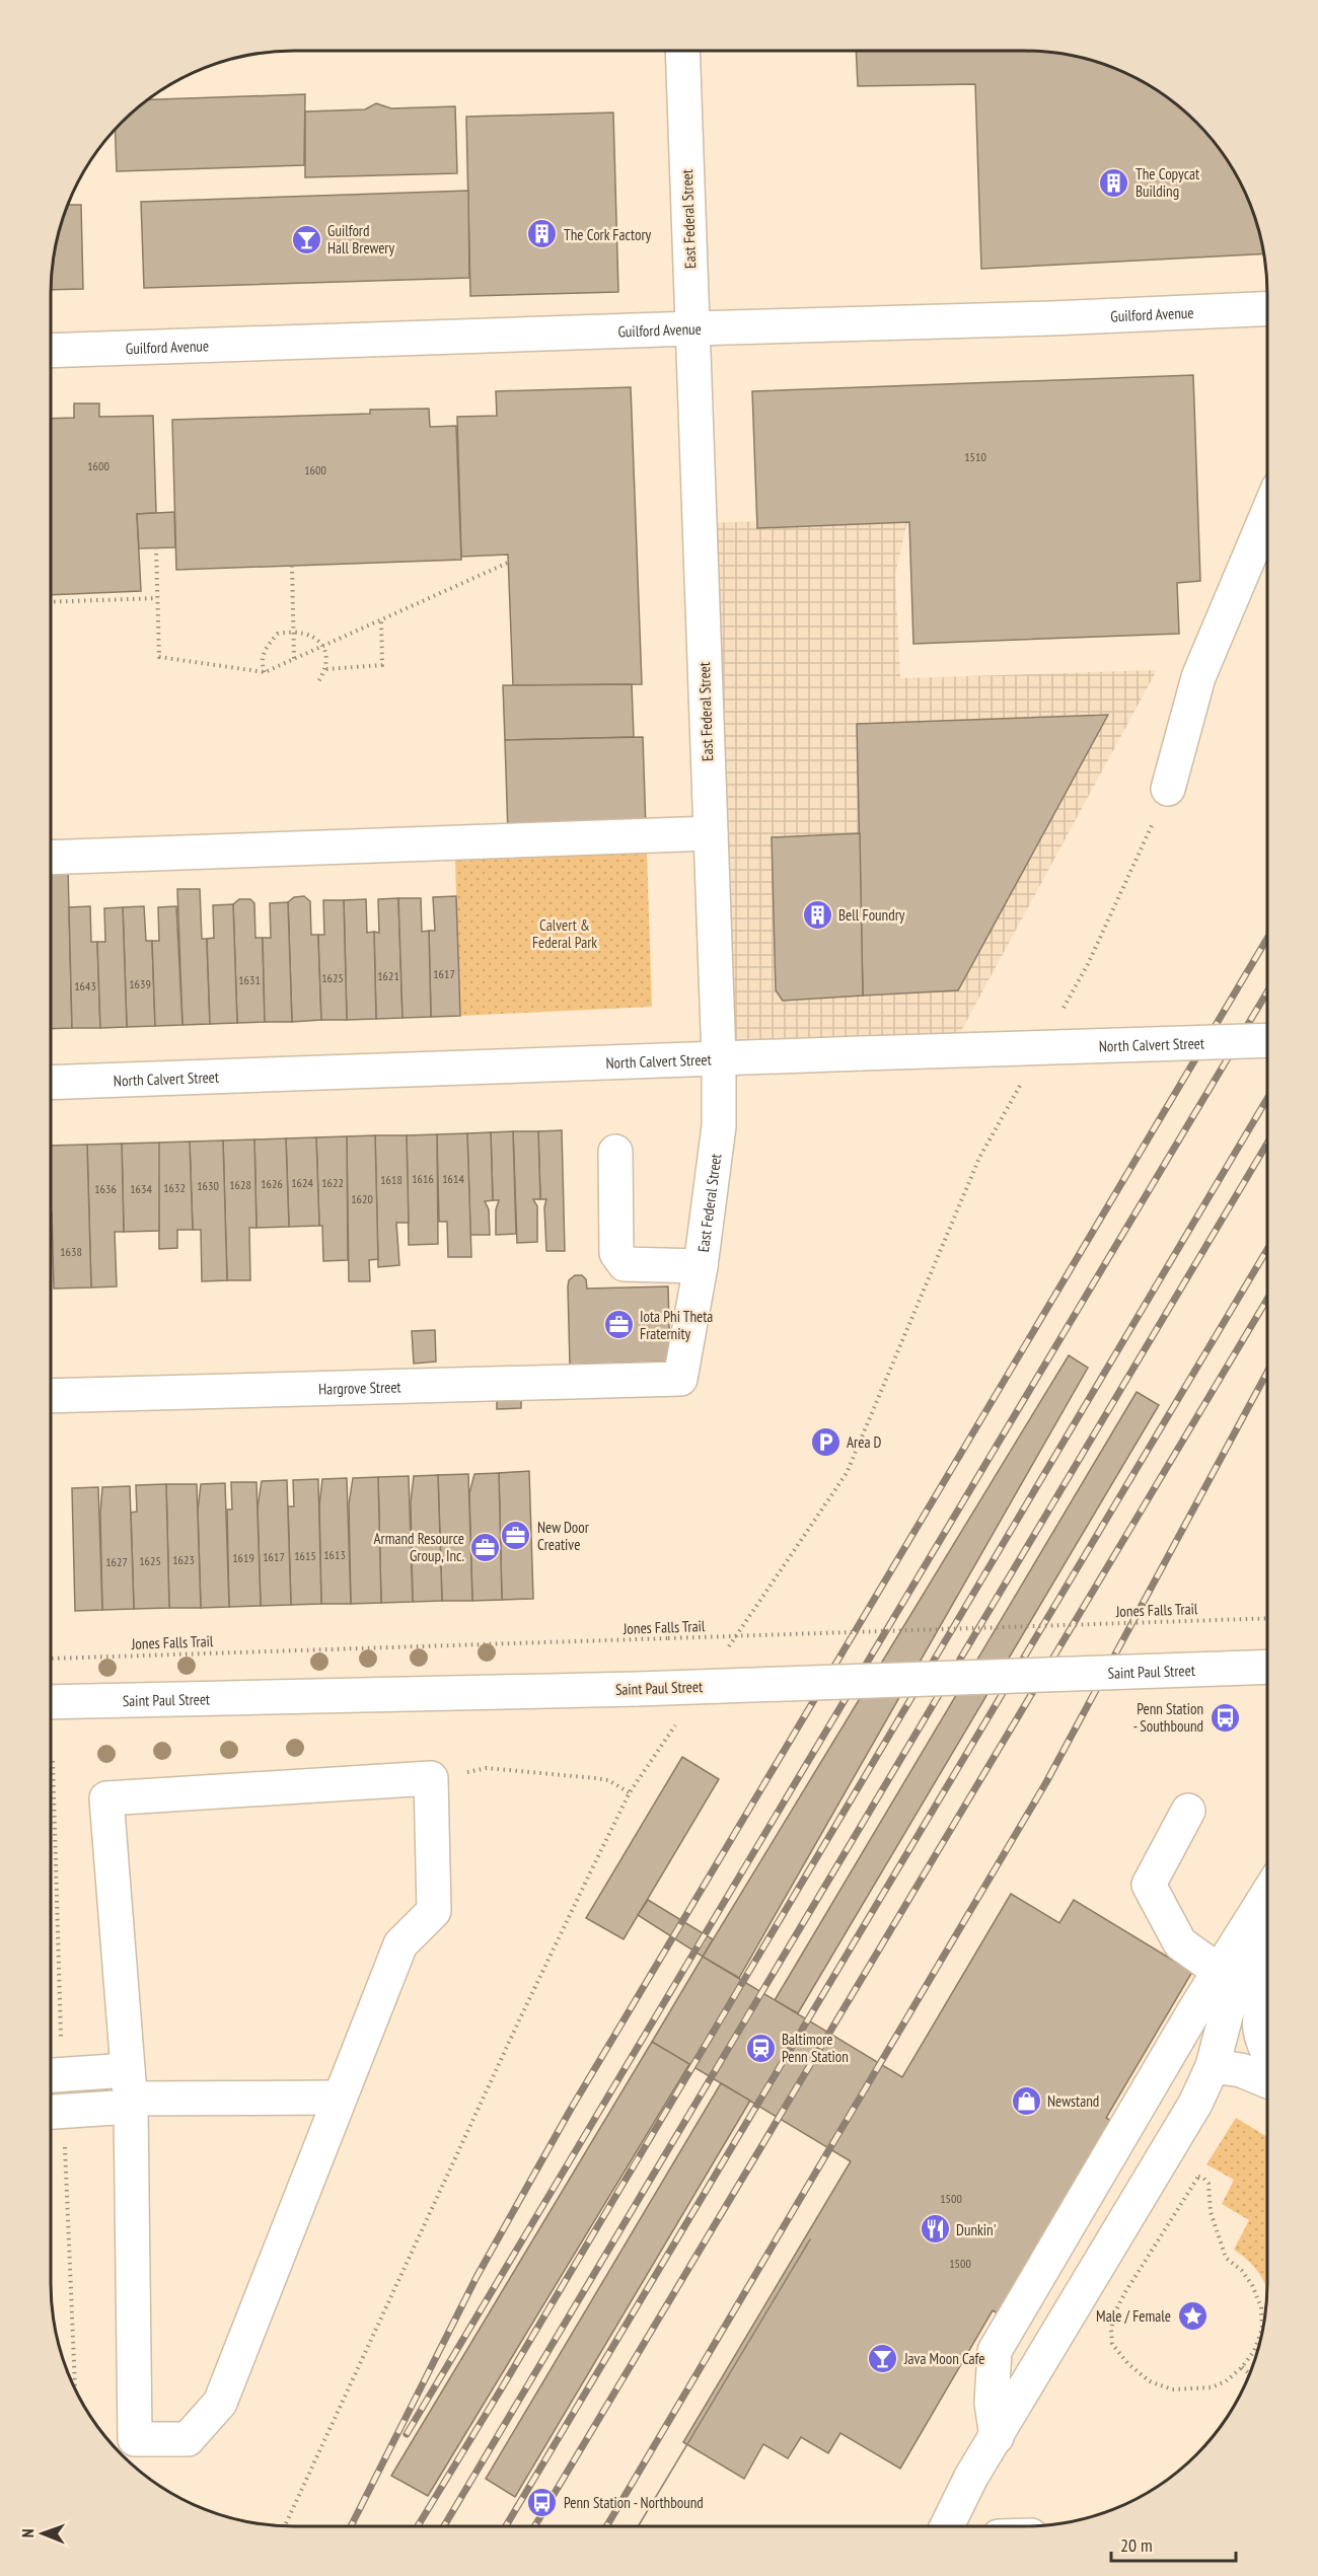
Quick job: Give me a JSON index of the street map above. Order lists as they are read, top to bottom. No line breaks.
{"streets":{"street":["East Federal Street","Guilford Avenue","North Calvert Street","Hargrove Street","Saint Paul Street"],"path":["Jones Falls Trail"]},"crossings":[["East Federal Street","Guilford Avenue"],["East Federal Street","North Calvert Street"],["East Federal Street","Hargrove Street"]],"parks":["Calvert & Federal Park"],"places":{"building":["The Copycat Building","The Cork Factory","Bell Foundry"],"bar":["Guilford Hall Brewery","Java Moon Cafe"],"office":["Iota Phi Theta Fraternity","New Door Creative","Armand Resource Group, Inc."],"parking":["Area D"],"bus stop":["Penn Station - Southbound","Penn Station - Northbound"],"station":["Baltimore Penn Station"],"shop":["Newstand"],"restaurant":["Dunkin'"],"place":["Male / Female"]},"house_numbers":["1510","1600","1600","1617","1621","1625","1631","1639","1643","1616","1614","1618","1624","1622","1626","1628","1630","1632","1636","1634","1620","1638","1613","1615","1617","1619","1623","1625","1627","1500","1500"],"scale_bar":"20 m","north":"left"}
